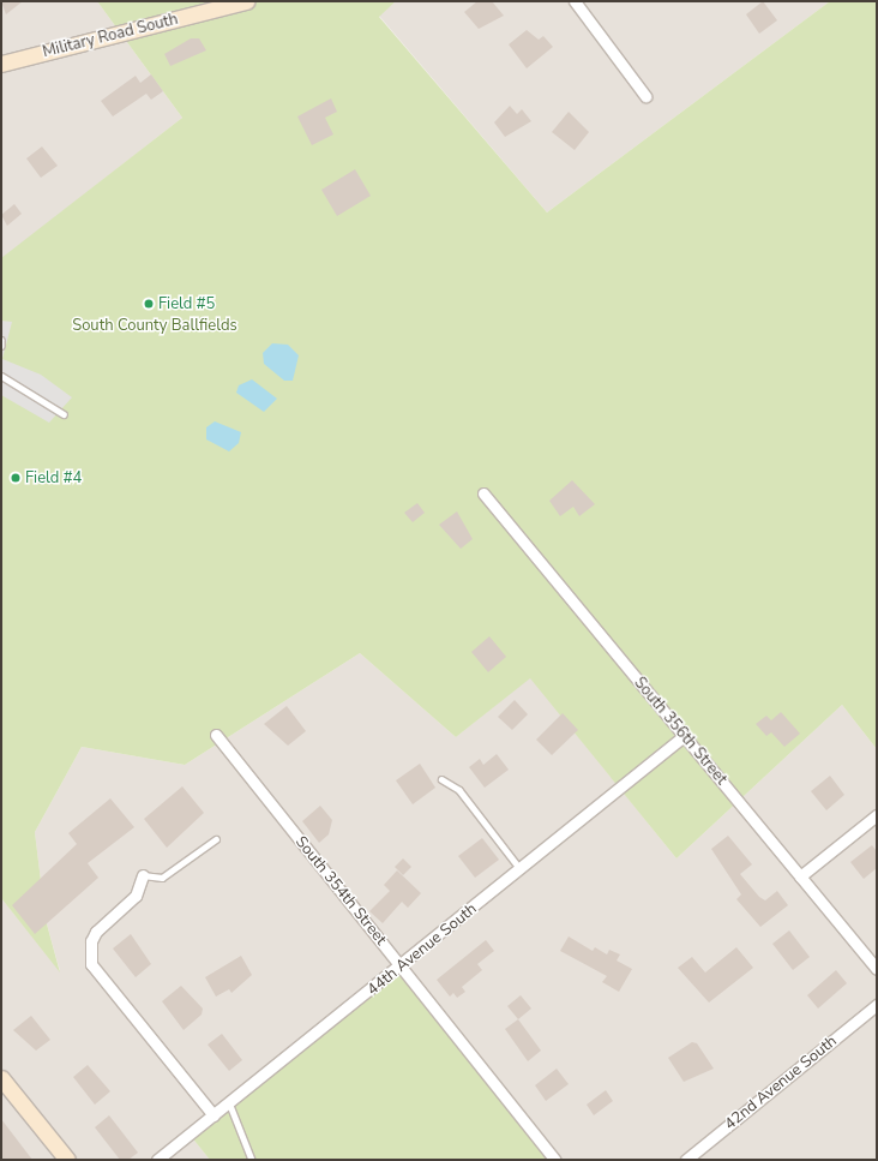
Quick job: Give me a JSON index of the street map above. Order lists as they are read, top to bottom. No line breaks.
{"streets":{"main road":["Military Road South"],"street":["South 356th Street","South 354th Street","44th Avenue South","42nd Avenue South"]},"crossings":[["South 356th Street","44th Avenue South"],["South 354th Street","44th Avenue South"]],"parks":["South County Ballfields"],"places":["Field #5","Field #4"]}
